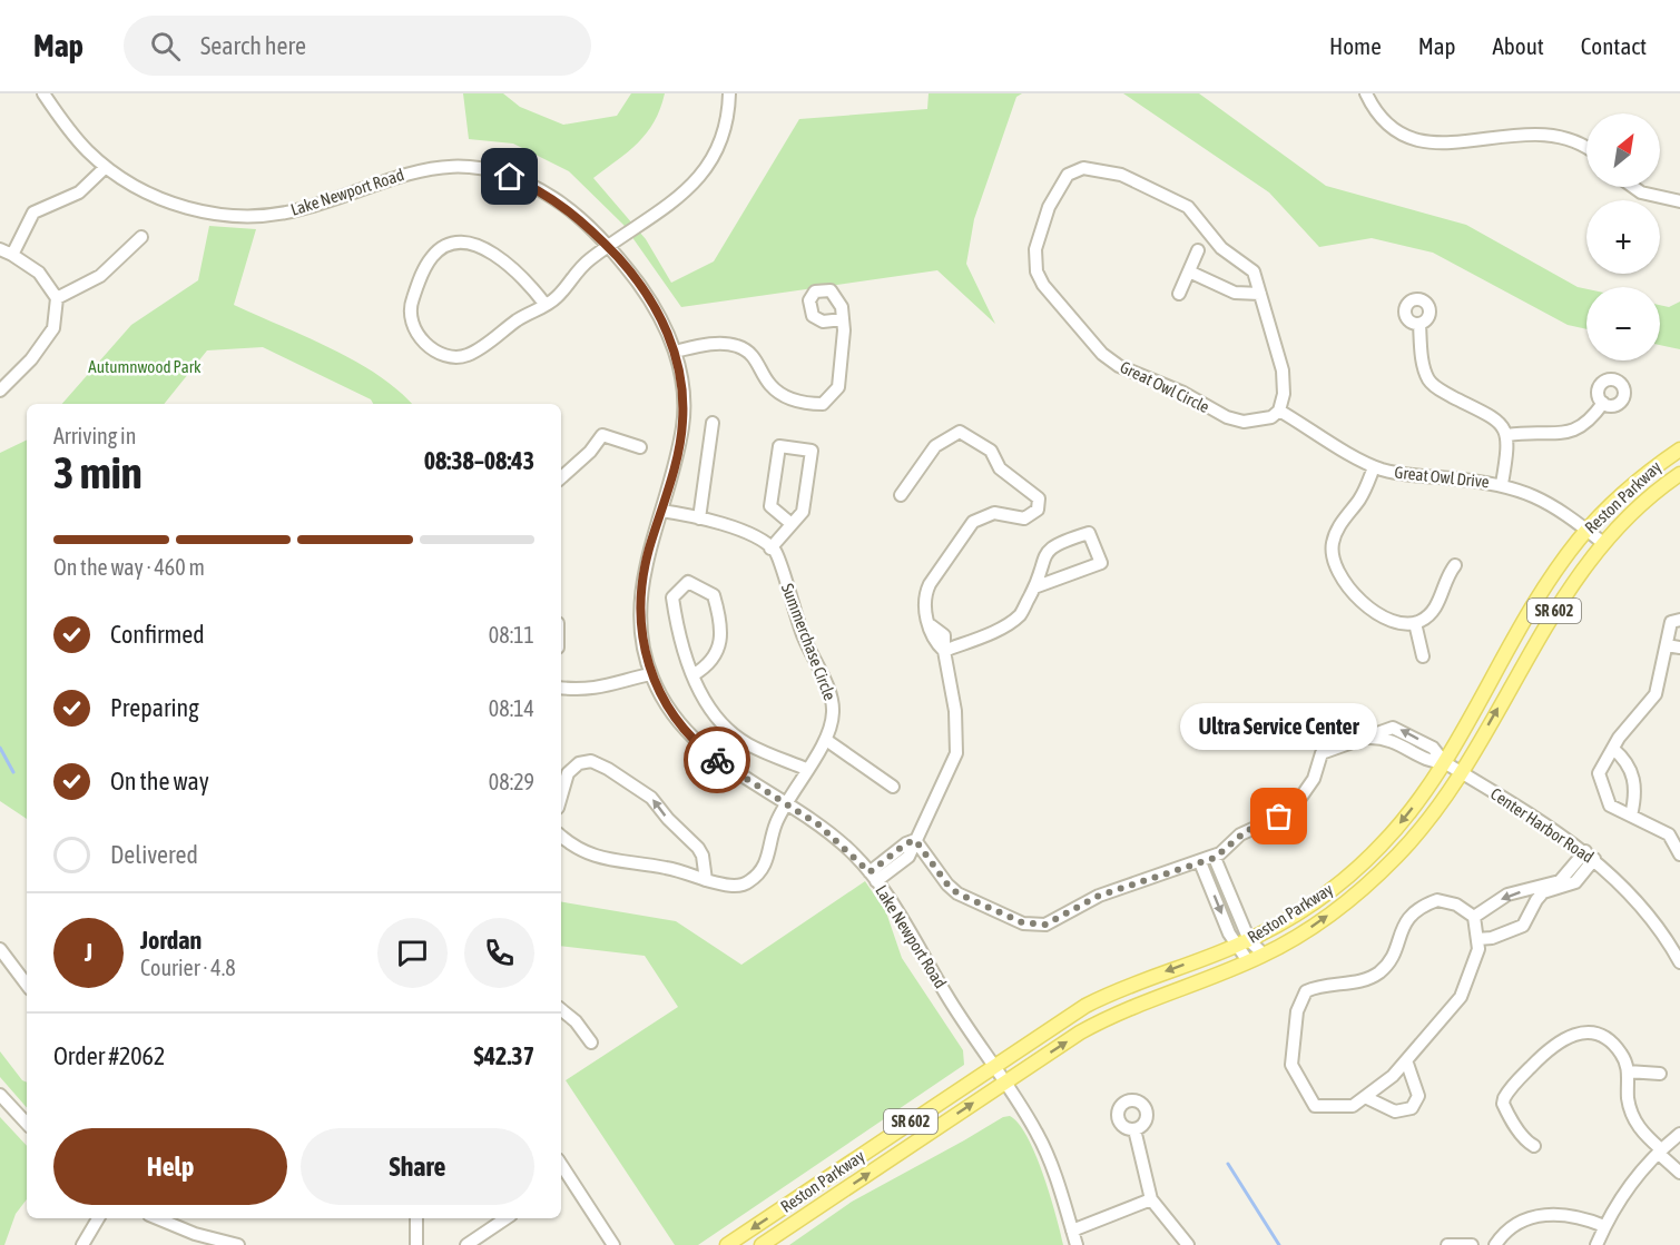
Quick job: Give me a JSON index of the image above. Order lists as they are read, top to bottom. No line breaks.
{"streets":{"main road":["Reston Parkway","SR 602"],"street":["Lake Newport Road","Great Owl Circle","Great Owl Drive","Summerchase Circle","Center Harbor Road"]},"crossings":[["Lake Newport Road","Reston Parkway"],["Lake Newport Road","Summerchase Circle"],["Great Owl Circle","Great Owl Drive"],["Great Owl Drive","Reston Parkway"],["Reston Parkway","Center Harbor Road"]],"parks":["Autumnwood Park"],"places":["Ultra Service Center"],"north":"top right","page":{"header":"Map","search":"Search here","nav":["Home","Map","About","Contact"],"map_buttons":["+","−"],"heading":["3 min","Arriving in","08:38–08:43"],"panel":["Jordan","Courier · 4.8","Order #2062","$42.37"],"bar":"On the way · 460 m","list":[["Confirmed","08:11"],["Preparing","08:14"],["On the way","08:29"],"Delivered"],"bubble":"Ultra Service Center","round":"J","buttons":["Help","Share"]}}
